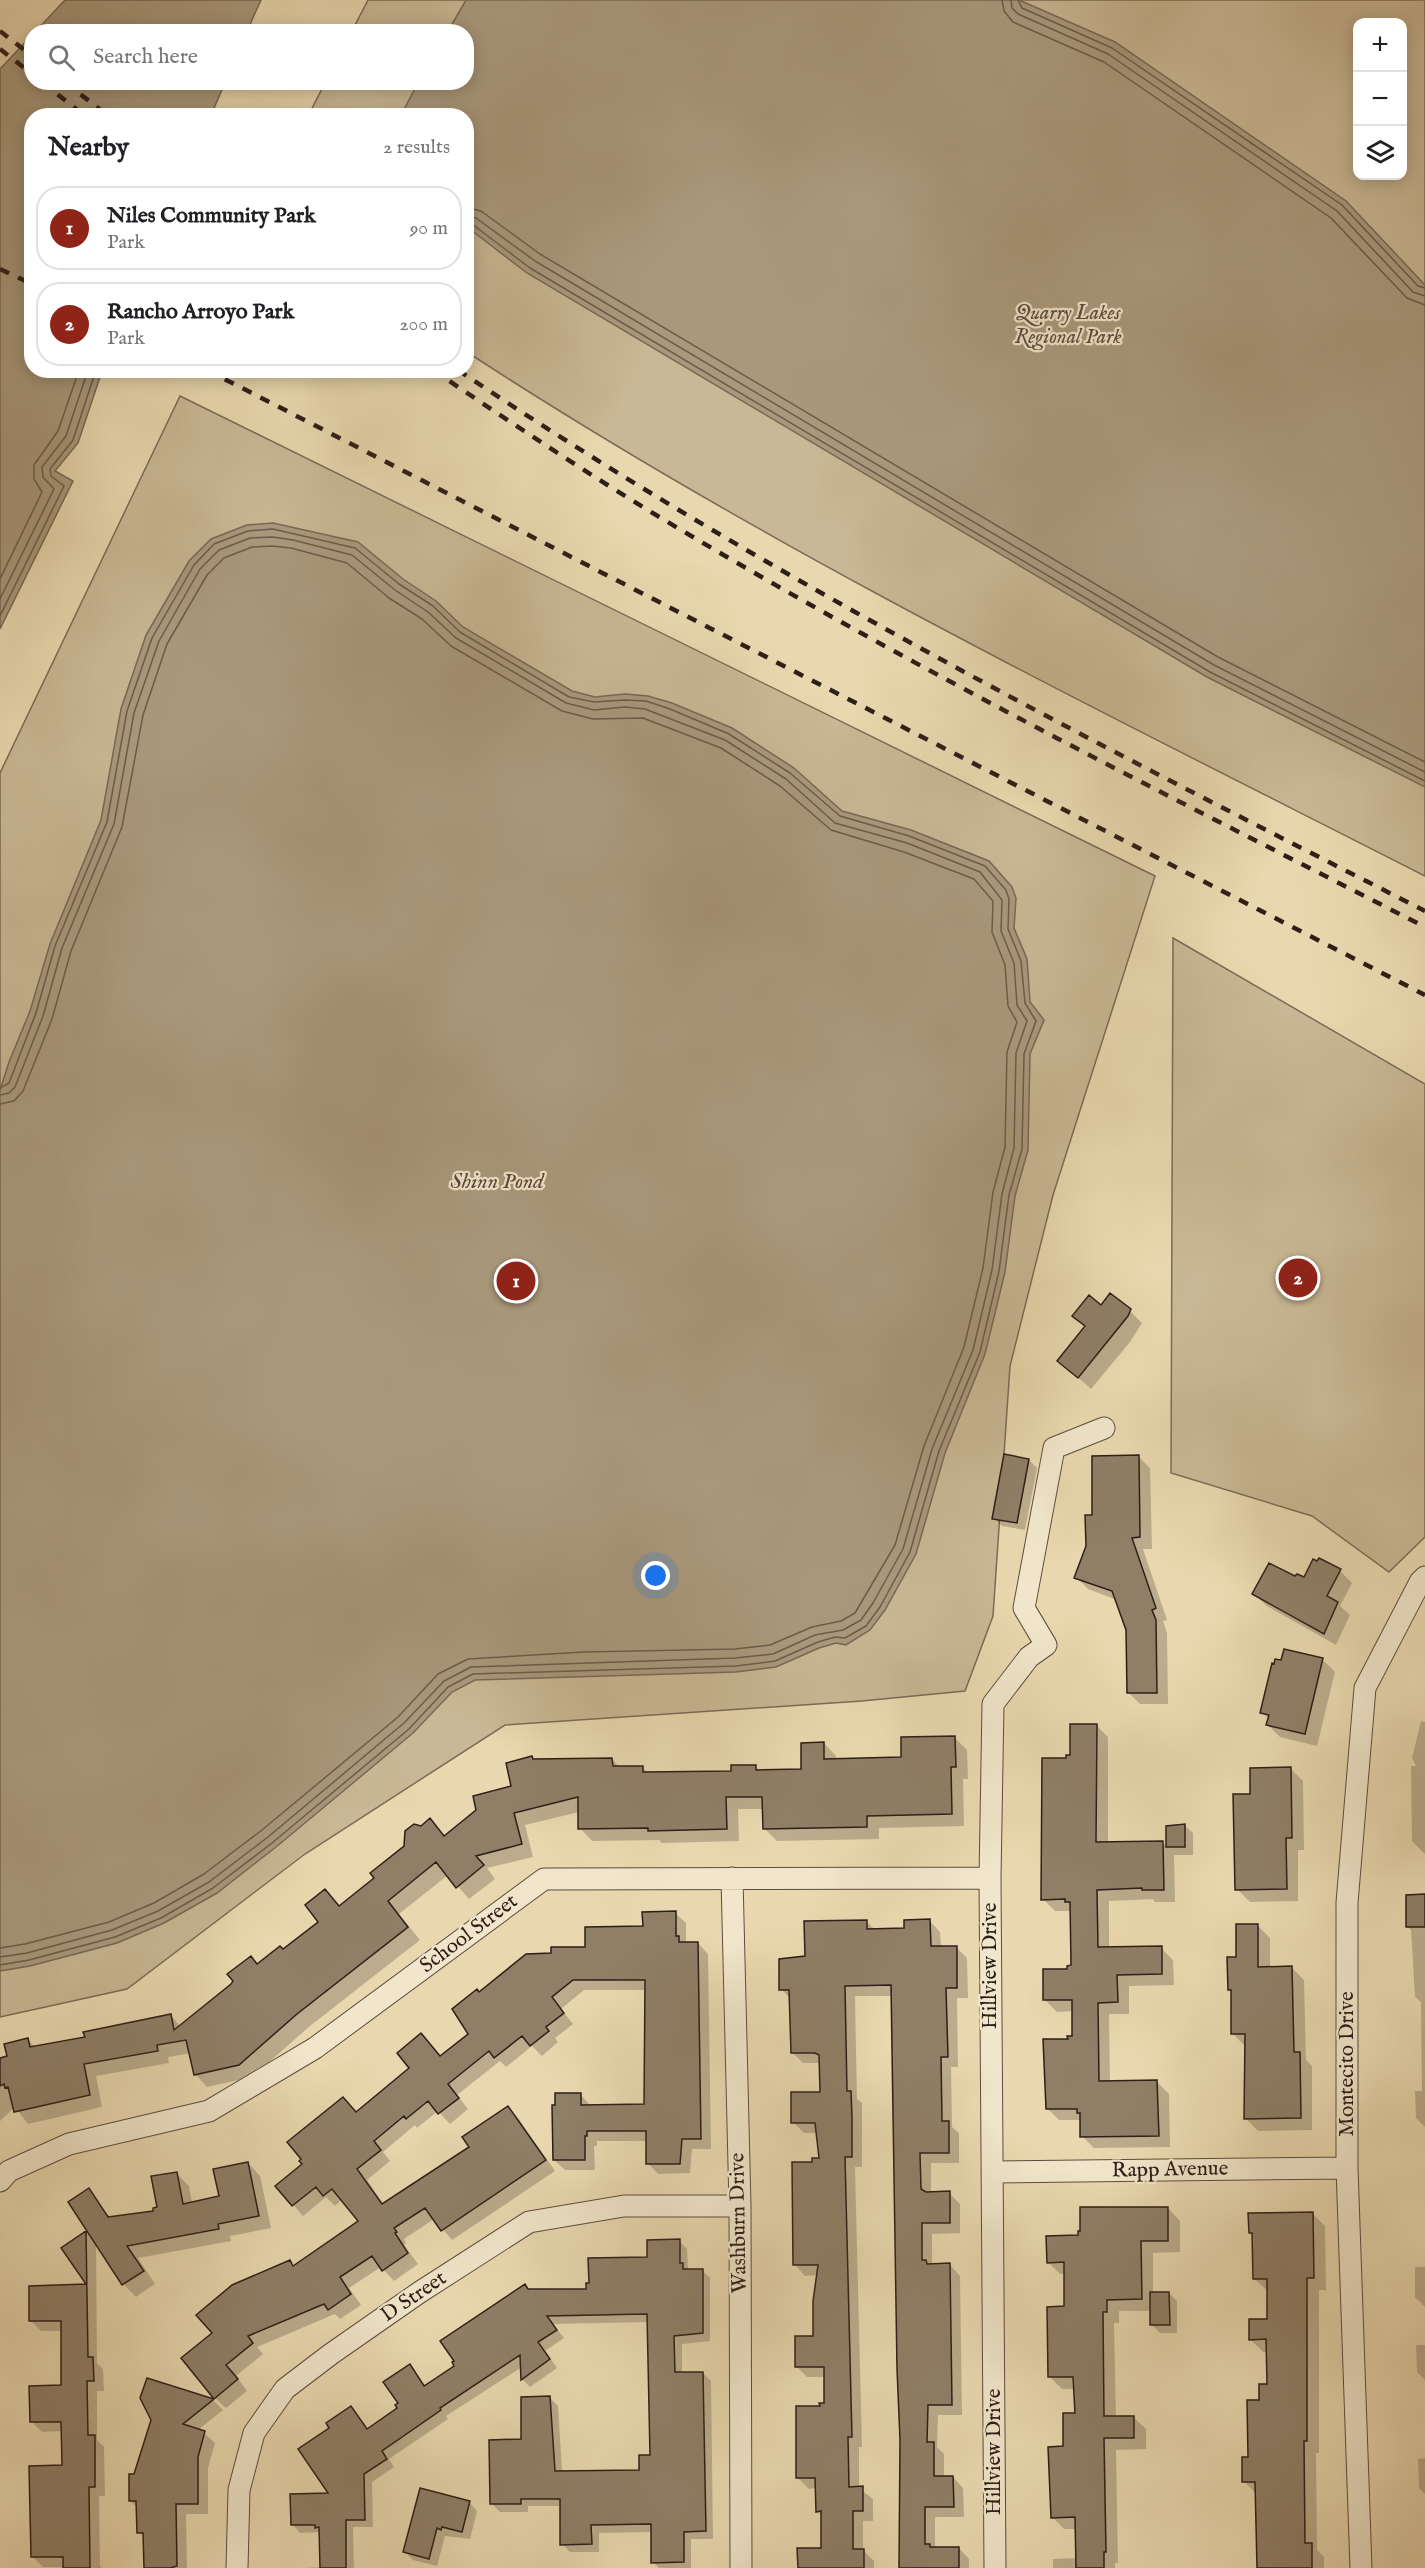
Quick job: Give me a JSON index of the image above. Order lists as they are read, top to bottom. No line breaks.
{"streets":{"street":["School Street","Hillview Drive","Montecito Drive","Rapp Avenue","Washburn Drive","D Street"]},"crossings":[["School Street","Hillview Drive"],["School Street","Washburn Drive"],["Hillview Drive","Rapp Avenue"],["Montecito Drive","Rapp Avenue"],["Washburn Drive","D Street"]],"water":["Shinn Pond"],"parks":["Quarry Lakes Regional Park"],"page":{"map_buttons":["+","−"],"search":"Search here","heading":["Nearby","2 results"],"list":[{"mark":"1","name":"Niles Community Park","note":"Park","value":"90 m"},{"mark":"2","name":"Rancho Arroyo Park","note":"Park","value":"200 m"}],"pins":["2","1"]}}
